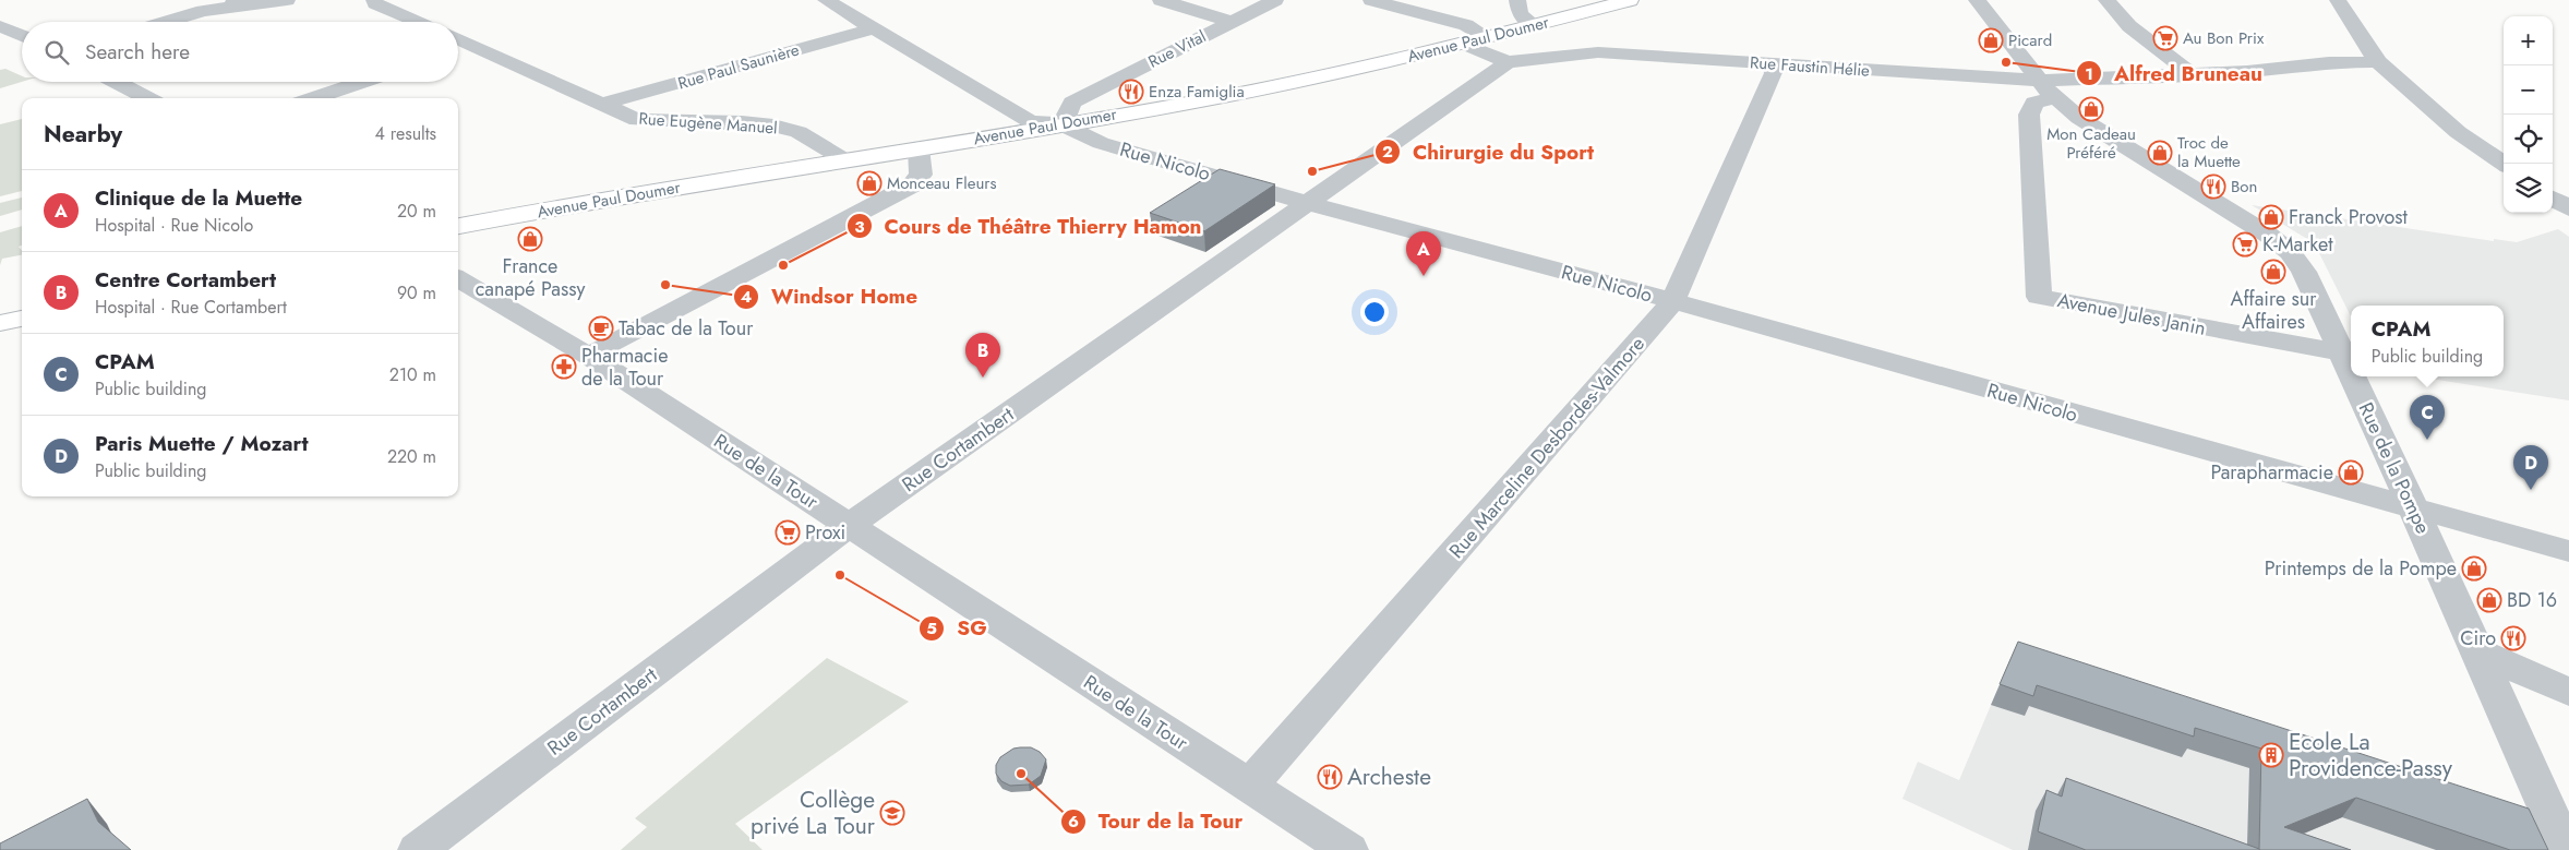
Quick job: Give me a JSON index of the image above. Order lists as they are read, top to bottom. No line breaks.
{"streets":{"main road":["Avenue Paul Doumer"],"street":["Rue Vital","Rue Paul Saunière","Rue Faustin Hélie","Rue Eugène Manuel","Rue Nicolo","Avenue Jules Janin","Rue Marceline Desbordes-Valmore","Rue Cortambert","Rue de la Pompe","Rue de la Tour"]},"crossings":[["Avenue Paul Doumer","Rue Vital"],["Avenue Paul Doumer","Rue Eugène Manuel"],["Avenue Paul Doumer","Rue Nicolo"],["Rue Vital","Rue Nicolo"],["Rue Paul Saunière","Rue Eugène Manuel"],["Rue Paul Saunière","Rue Nicolo"],["Rue Faustin Hélie","Avenue Jules Janin"],["Rue Faustin Hélie","Rue Marceline Desbordes-Valmore"],["Rue Faustin Hélie","Rue Cortambert"],["Rue Faustin Hélie","Rue de la Pompe"],["Rue Nicolo","Rue Marceline Desbordes-Valmore"],["Rue Nicolo","Rue Cortambert"],["Rue Nicolo","Rue de la Pompe"],["Avenue Jules Janin","Rue de la Pompe"],["Rue Marceline Desbordes-Valmore","Rue de la Tour"],["Rue Cortambert","Rue de la Tour"]],"places":{"supermarket":["Au Bon Prix","K-Market","Proxi"],"shop":["Picard","Mon Cadeau Préféré","Troc de la Muette","Monceau Fleurs","Franck Provost","France canapé Passy","Affaire sur Affaires","Parapharmacie","Printemps de la Pompe","BD 16"],"other":["Alfred Bruneau","Chirurgie du Sport","Cours de Théâtre Thierry Hamon","Windsor Home","SG","Tour de la Tour"],"restaurant":["Enza Famiglia","Bon","Ciro","Archeste"],"cafe":["Tabac de la Tour"],"pharmacy":["Pharmacie de la Tour"],"building":["Ecole La Providence-Passy"],"school or university":["Collège privé La Tour"]},"page":{"map_buttons":["+","−"],"search":"Search here","heading":["Nearby","4 results"],"list":[{"mark":"A","name":"Clinique de la Muette","note":"Hospital · Rue Nicolo","value":"20 m"},{"mark":"B","name":"Centre Cortambert","note":"Hospital · Rue Cortambert","value":"90 m"},{"mark":"C","name":"CPAM","note":"Public building","value":"210 m"},{"mark":"D","name":"Paris Muette / Mozart","note":"Public building","value":"220 m"}],"pins":["A","B","C","D"],"popup":["CPAM","Public building"]}}
